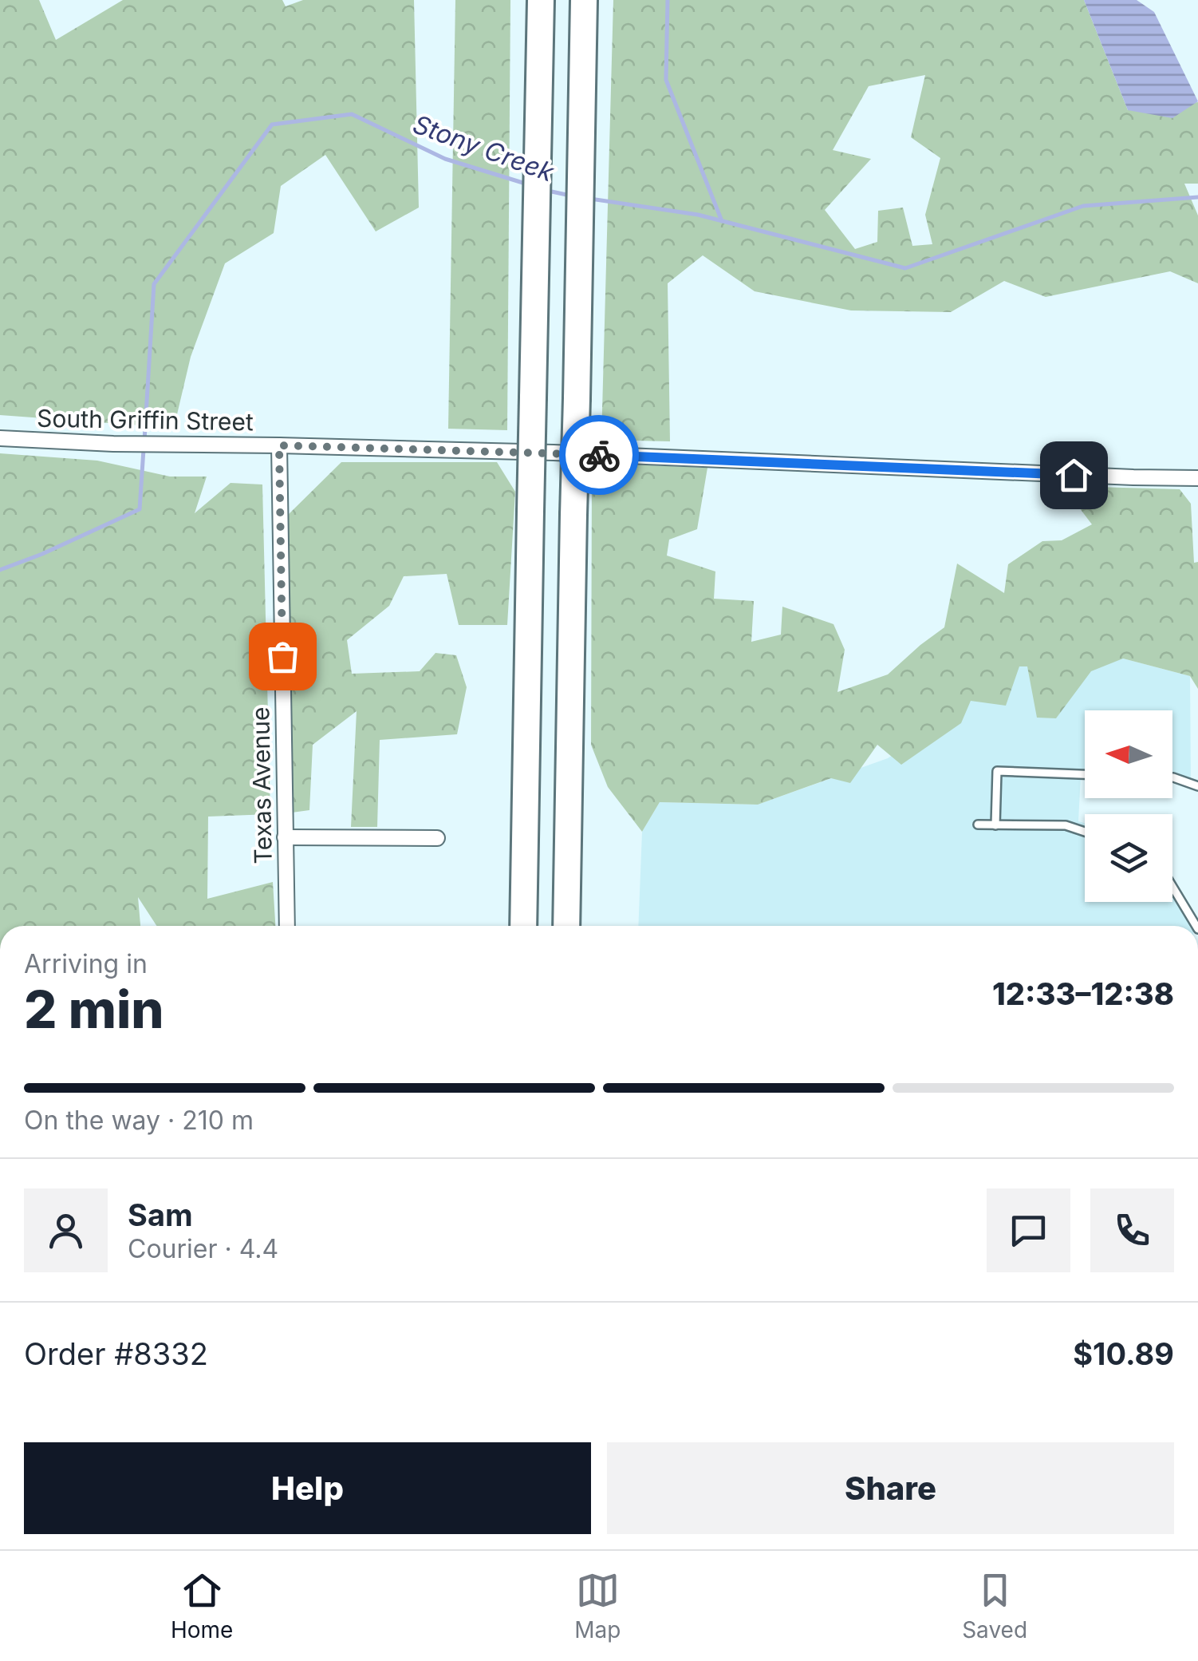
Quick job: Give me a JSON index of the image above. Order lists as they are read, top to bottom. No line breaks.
{"streets":{"street":["South Griffin Street","Texas Avenue"]},"crossings":[["South Griffin Street","Texas Avenue"]],"water":["Stony Creek"],"north":"left","page":{"heading":["2 min","Arriving in","12:33–12:38"],"panel":["Sam","Courier · 4.4","Order #8332","$10.89"],"bar":"On the way · 210 m","buttons":["Help","Share"],"tabs":["Home","Map","Saved"]}}
